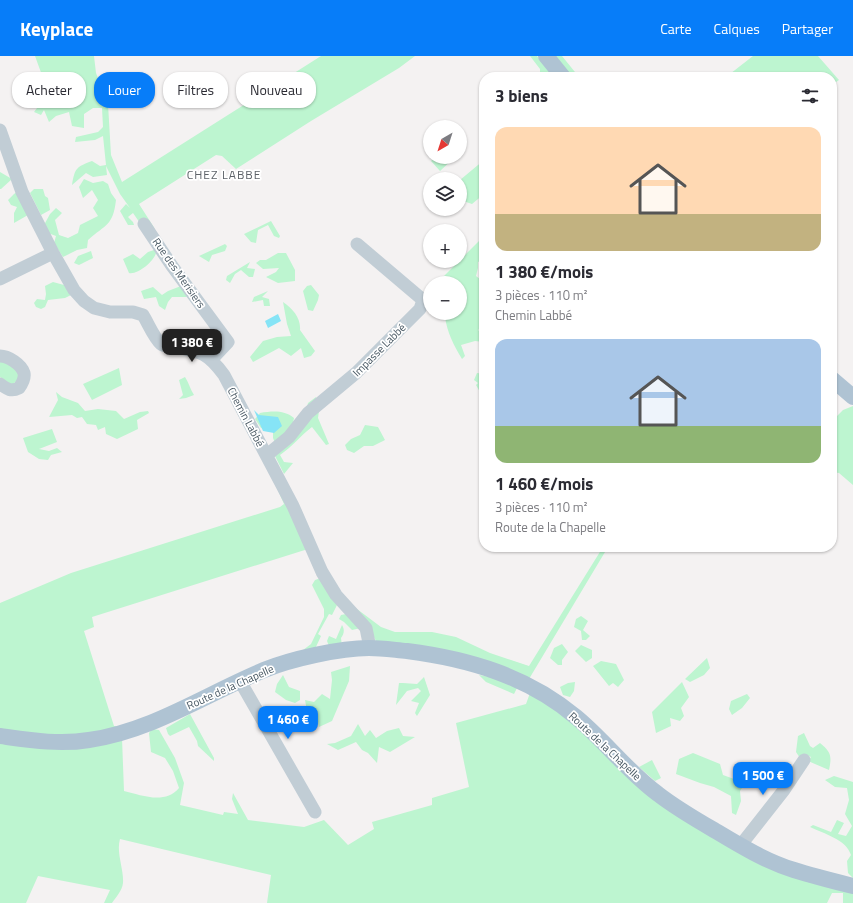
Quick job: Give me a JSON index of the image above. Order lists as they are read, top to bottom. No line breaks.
{"streets":{"main road":["Route de la Chapelle"],"street":["Rue des Merisiers","Impasse Labbé","Chemin Labbé"]},"crossings":[["Rue des Merisiers","Chemin Labbé"],["Impasse Labbé","Chemin Labbé"],["Chemin Labbé","Route de la Chapelle"]],"districts":["CHEZ LABBE"],"north":"bottom left","page":{"header":"Keyplace","nav":["Carte","Calques","Partager"],"chip":["Acheter","Louer","Filtres","Nouveau"],"heading":"3 biens","map_buttons":["+","−"],"list":[{"name":"1 380 €/mois","note":"3 pièces · 110 m² · Chemin Labbé"},{"name":"1 460 €/mois","note":"3 pièces · 110 m² · Route de la Chapelle"}],"price":["1 380 €","1 460 €","1 500 €"]}}
